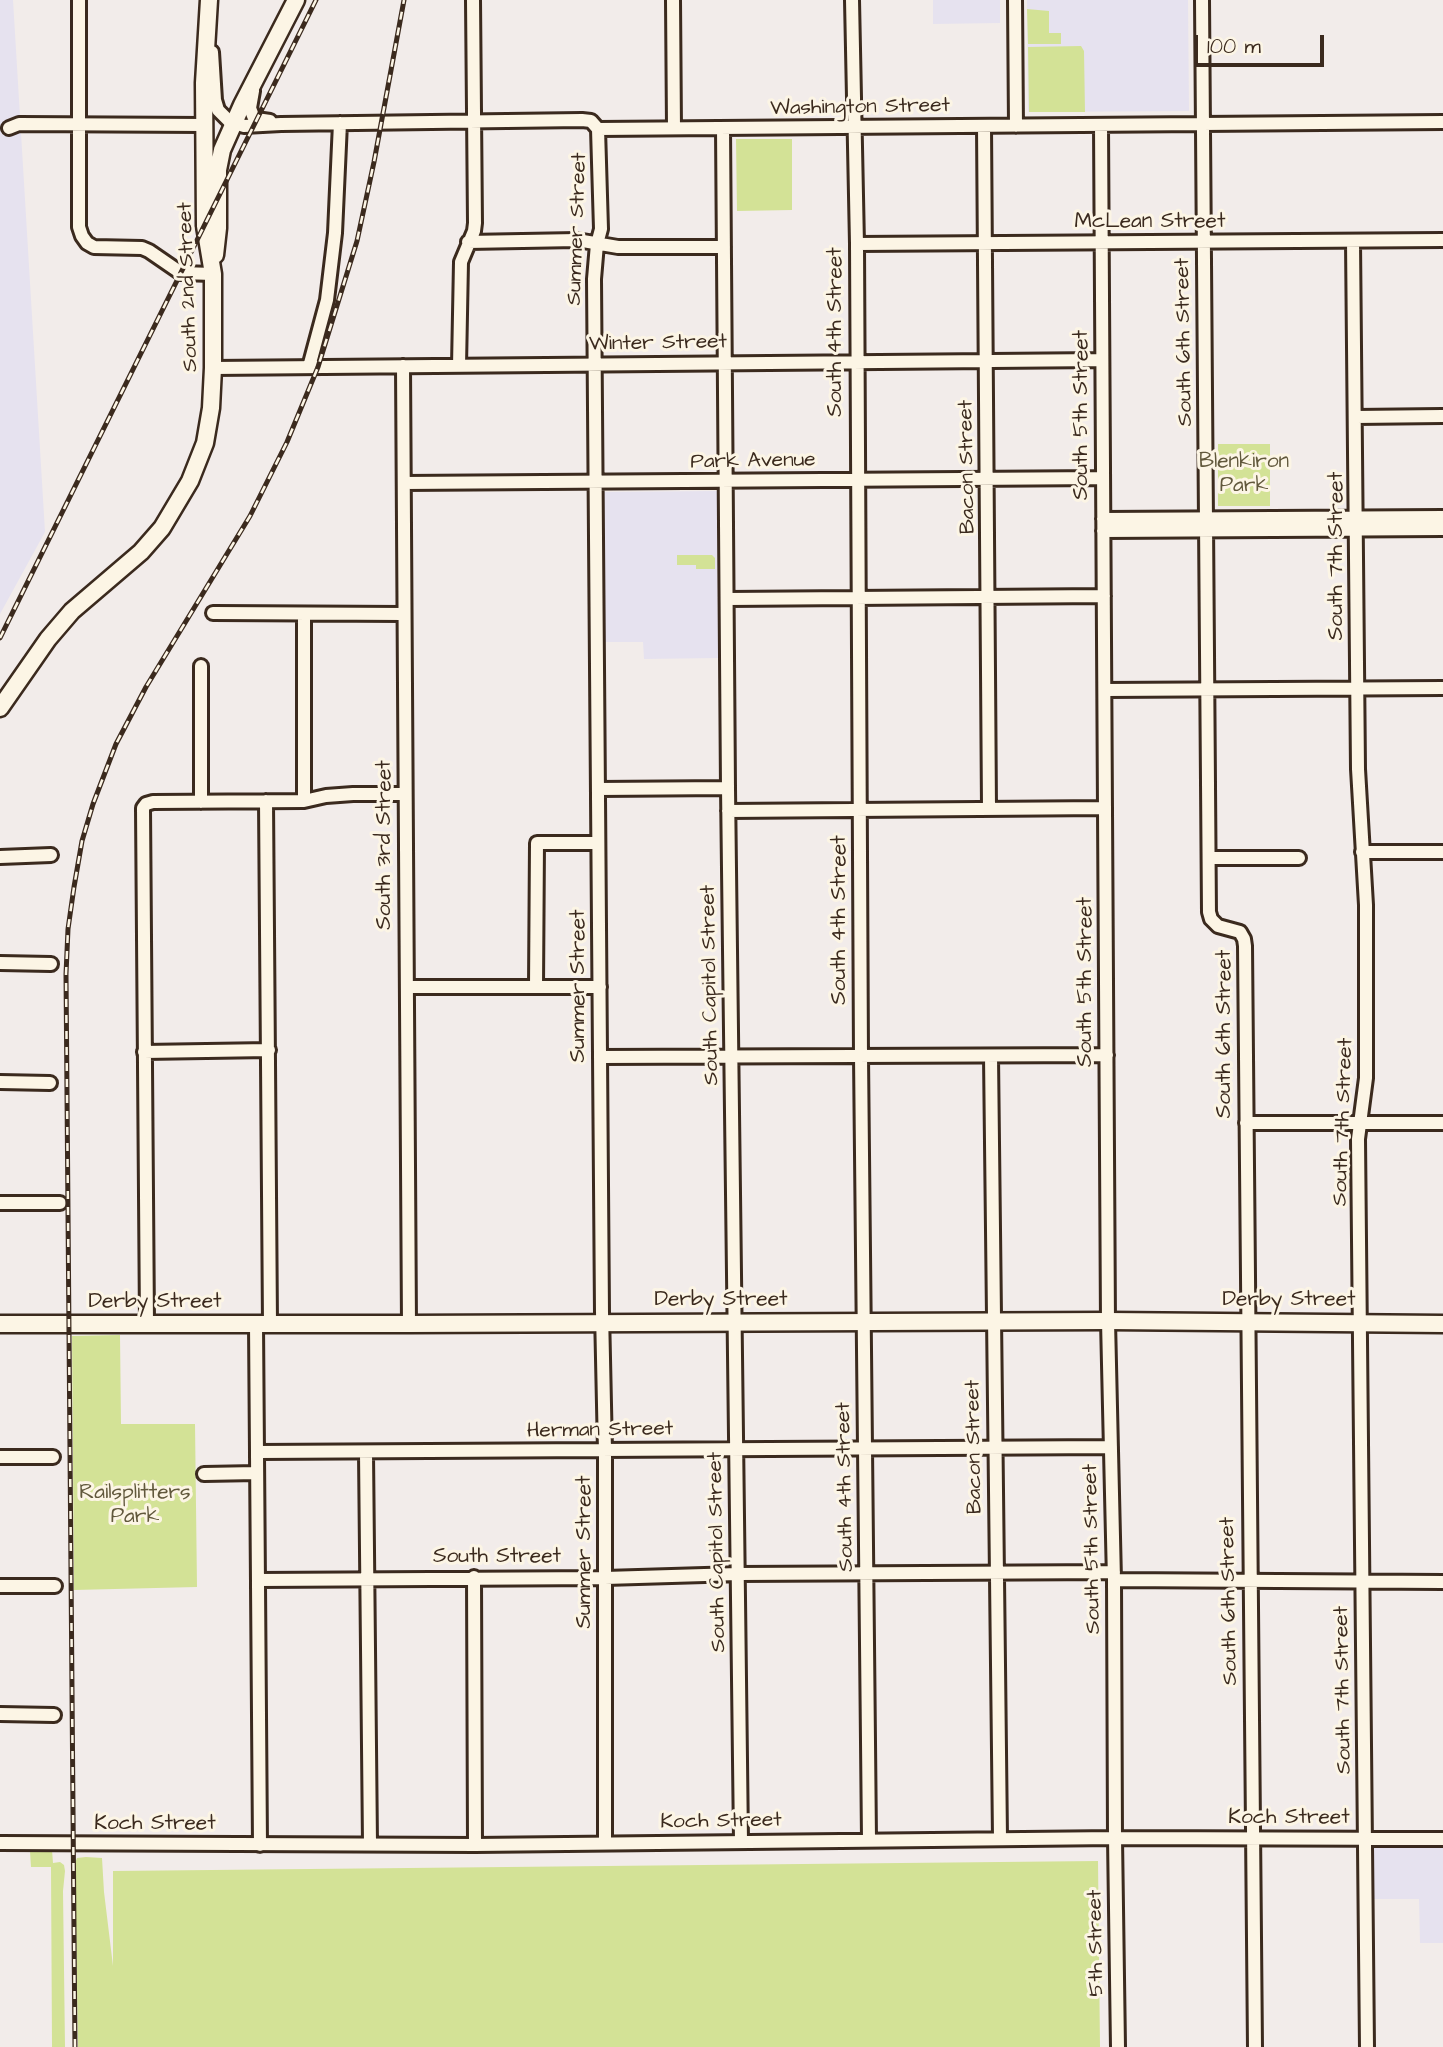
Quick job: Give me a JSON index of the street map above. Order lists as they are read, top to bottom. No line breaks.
{"streets":{"main road":["South 2nd Street","Derby Street"],"street":["Washington Street","McLean Street","Summer Street","South 4th Street","South 6th Street","Winter Street","South 5th Street","Park Avenue","Bacon Street","South 7th Street","South 3rd Street","South Capitol Street","Herman Street","South Street","Koch Street","5th Street"]},"crossings":[["Washington Street","Summer Street"],["Washington Street","South 4th Street"],["Washington Street","South 6th Street"],["Washington Street","South 5th Street"],["Washington Street","Bacon Street"],["Washington Street","South Capitol Street"],["McLean Street","South 4th Street"],["McLean Street","South 6th Street"],["McLean Street","South 5th Street"],["McLean Street","Bacon Street"],["McLean Street","South 7th Street"],["Summer Street","Winter Street"],["Summer Street","Park Avenue"],["Summer Street","Derby Street"],["Summer Street","Herman Street"],["Summer Street","South Street"],["Summer Street","Koch Street"],["South 2nd Street","Winter Street"],["South 4th Street","Winter Street"],["South 4th Street","Park Avenue"],["South 4th Street","Derby Street"],["South 4th Street","Herman Street"],["South 4th Street","South Street"],["South 4th Street","Koch Street"],["South 6th Street","Derby Street"],["South 6th Street","South Street"],["South 6th Street","Koch Street"],["Winter Street","South 5th Street"],["Winter Street","Bacon Street"],["Winter Street","South 3rd Street"],["Winter Street","South Capitol Street"],["South 5th Street","Park Avenue"],["South 5th Street","Derby Street"],["South 5th Street","Herman Street"],["South 5th Street","South Street"],["South 5th Street","Koch Street"],["South 5th Street","5th Street"],["Park Avenue","Bacon Street"],["Park Avenue","South 3rd Street"],["Park Avenue","South Capitol Street"],["Bacon Street","Derby Street"],["Bacon Street","Herman Street"],["Bacon Street","South Street"],["Bacon Street","Koch Street"],["South 7th Street","Derby Street"],["South 7th Street","South Street"],["South 7th Street","Koch Street"],["South 3rd Street","Derby Street"],["South Capitol Street","Derby Street"],["South Capitol Street","Herman Street"],["South Capitol Street","South Street"],["South Capitol Street","Koch Street"],["Koch Street","5th Street"]],"parks":["Blenkiron Park","Railsplitters Park"],"scale_bar":"100 m"}
